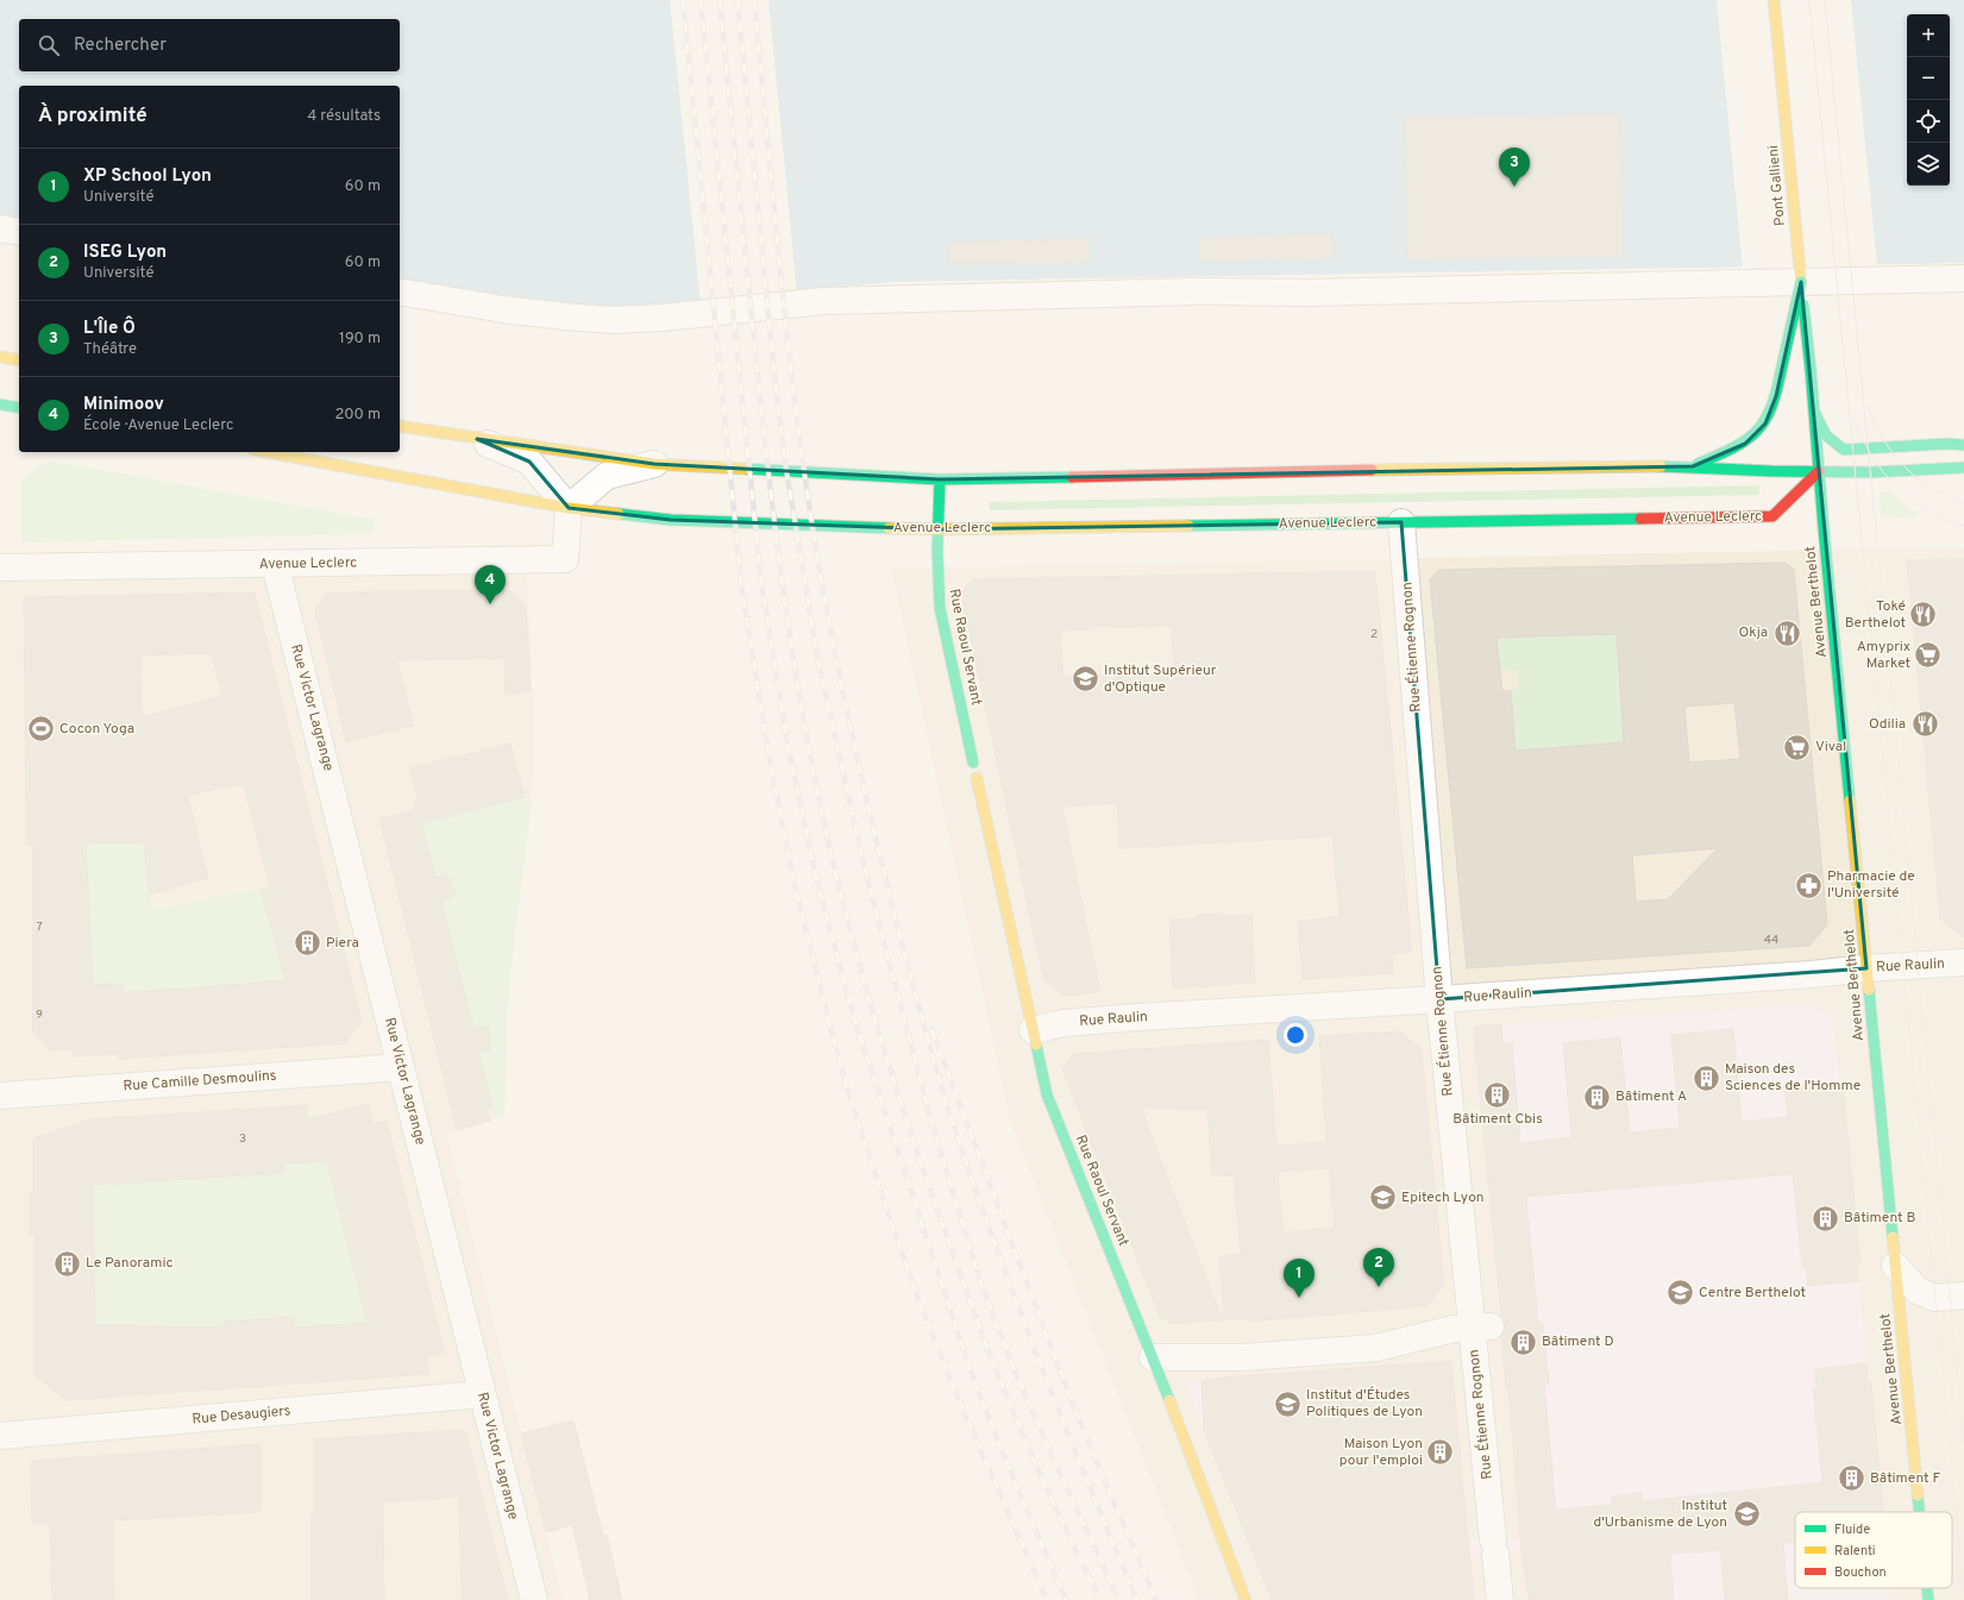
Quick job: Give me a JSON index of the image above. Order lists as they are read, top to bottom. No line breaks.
{"streets":{"main road":["Pont Gallieni","Avenue Leclerc","Avenue Berthelot","Rue Raoul Servant"],"street":["Rue Étienne Rognon","Rue Victor Lagrange","Rue Raulin","Rue Camille Desmoulins","Rue Desaugiers"]},"crossings":[["Pont Gallieni","Avenue Berthelot"],["Avenue Leclerc","Avenue Berthelot"],["Avenue Leclerc","Rue Raoul Servant"],["Avenue Leclerc","Rue Étienne Rognon"],["Avenue Leclerc","Rue Victor Lagrange"],["Avenue Berthelot","Rue Raulin"],["Rue Raoul Servant","Rue Raulin"],["Rue Étienne Rognon","Rue Raulin"],["Rue Victor Lagrange","Rue Camille Desmoulins"],["Rue Victor Lagrange","Rue Desaugiers"]],"places":{"restaurant":["Toké Berthelot","Okja","Odilia"],"supermarket":["Amyprix Market","Vival"],"school or university":["Institut Supérieur d'Optique","Epitech Lyon","Centre Berthelot","Institut d'Études Politiques de Lyon","Institut d'Urbanisme de Lyon"],"sports":["Cocon Yoga"],"pharmacy":["Pharmacie de l'Université"],"building":["Piera","Maison des Sciences de l'Homme","Bâtiment Cbis","Bâtiment A","Bâtiment B","Le Panoramic","Bâtiment D","Maison Lyon pour l'emploi","Bâtiment F"]},"house_numbers":["2","7","44","9","3"],"legend":["Fluide","Ralenti","Bouchon"],"page":{"map_buttons":["+","−"],"search":"Rechercher","heading":["À proximité","4 résultats"],"pins":["3","4","2","1"],"list":[{"mark":"1","name":"XP School Lyon","note":"Université","value":"60 m"},{"mark":"2","name":"ISEG Lyon","note":"Université","value":"60 m"},{"mark":"3","name":"L'Île Ô","note":"Théâtre","value":"190 m"},{"mark":"4","name":"Minimoov","note":"École · Avenue Leclerc","value":"200 m"}]}}
